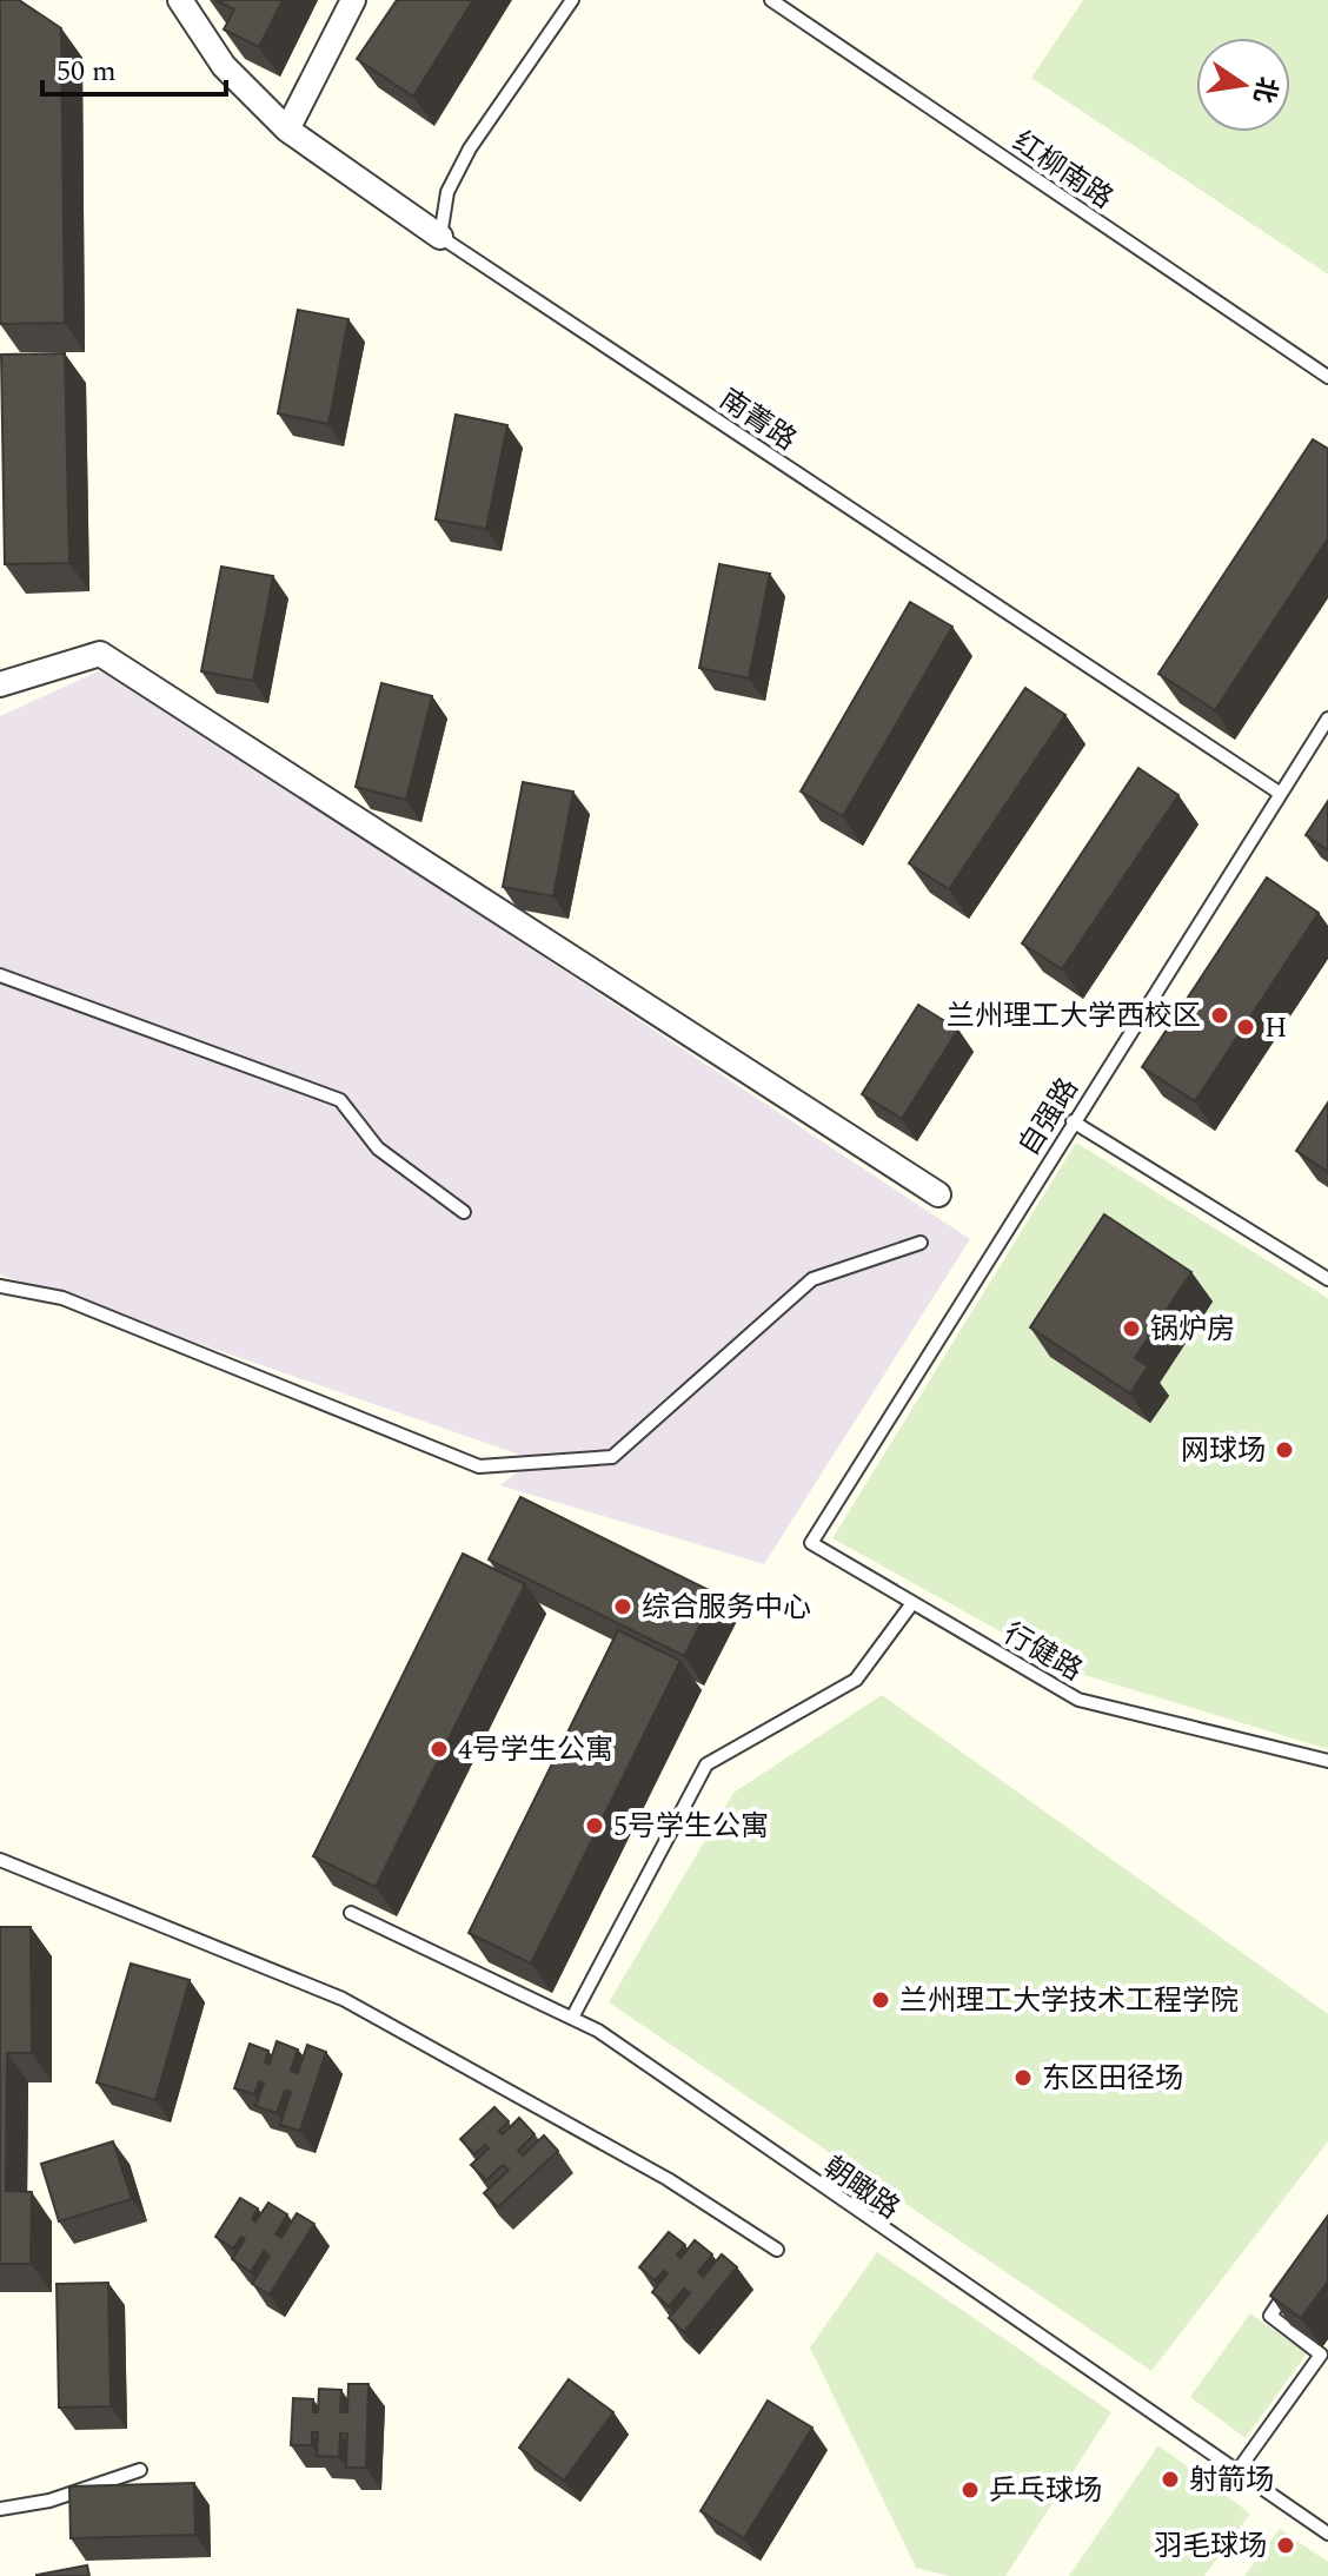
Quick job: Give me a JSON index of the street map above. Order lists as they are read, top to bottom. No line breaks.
{"streets":{"lane":["红柳南路","南菁路","自强路","行健路","朝瞰路"]},"crossings":[["南菁路","自强路"],["自强路","行健路"]],"places":["兰州理工大学西校区","H","锅炉房","网球场","综合服务中心","4号学生公寓","5号学生公寓","兰州理工大学技术工程学院","东区田径场","射箭场","乒乓球场","羽毛球场"],"scale_bar":"50 m","north":"right"}
